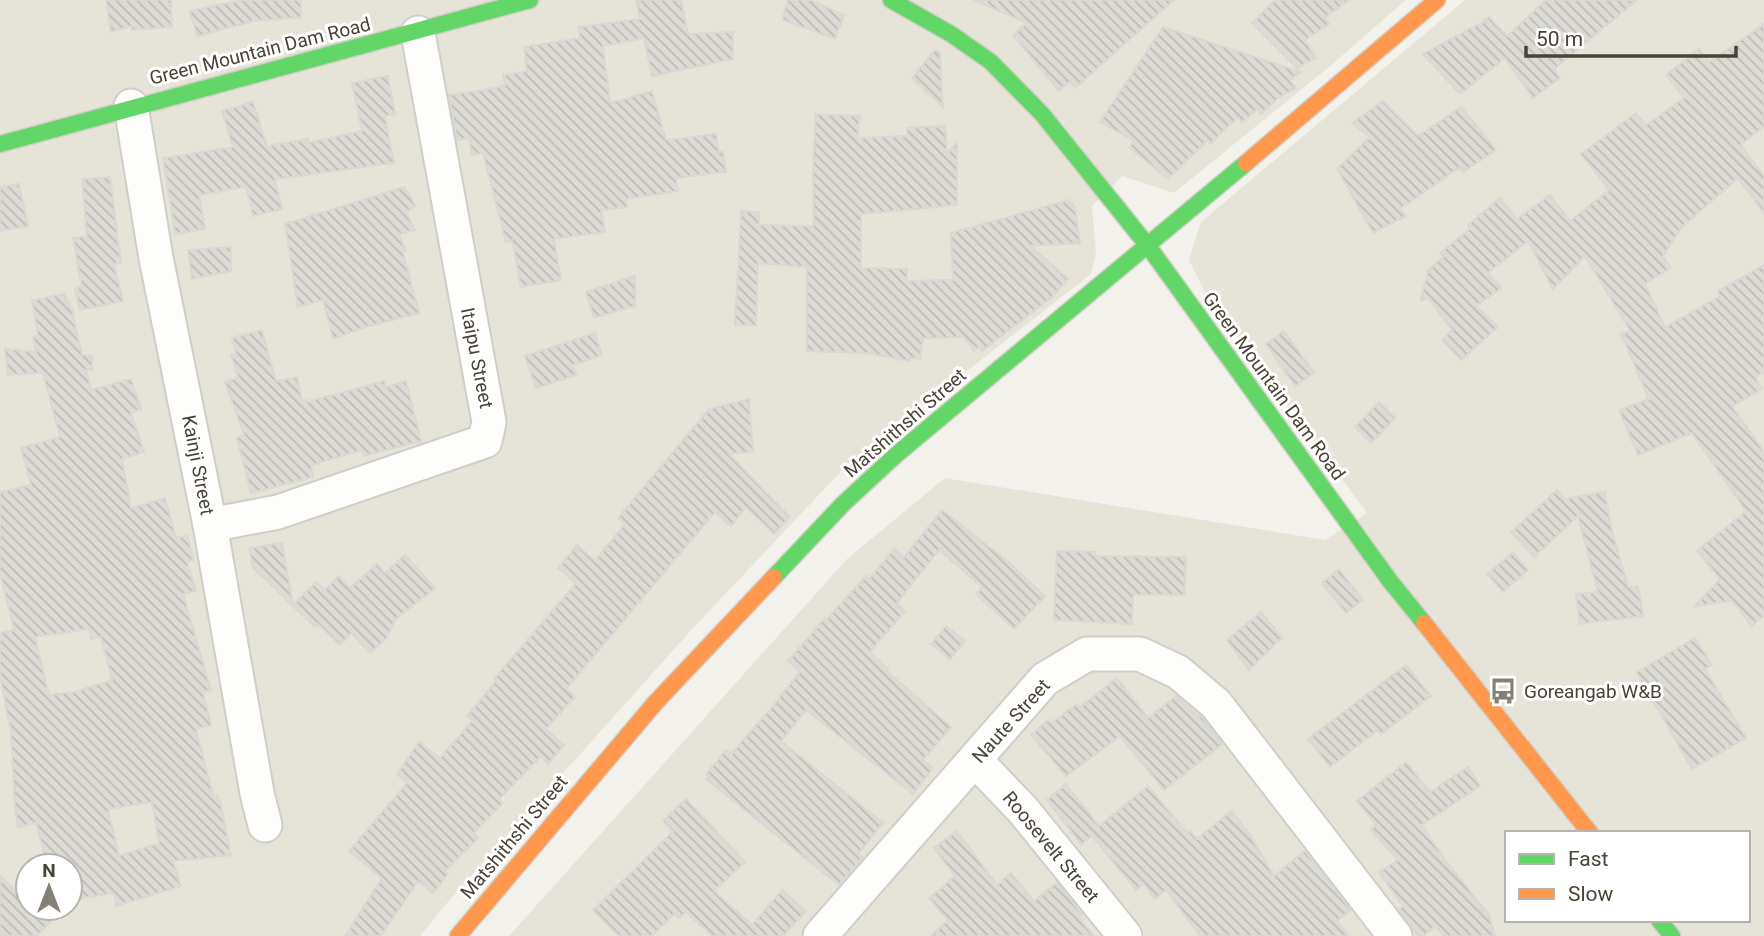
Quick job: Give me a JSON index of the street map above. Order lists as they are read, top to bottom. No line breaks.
{"streets":{"street":["Green Mountain Dam Road","Itaipu Street","Matshithshi Street","Kainji Street","Naute Street","Roosevelt Street"]},"crossings":[["Green Mountain Dam Road","Itaipu Street"],["Green Mountain Dam Road","Matshithshi Street"],["Green Mountain Dam Road","Kainji Street"],["Itaipu Street","Kainji Street"],["Naute Street","Roosevelt Street"]],"places":{"bus stop":["Goreangab W&B"]},"legend":["Fast","Slow"],"scale_bar":"50 m","north":"top"}
